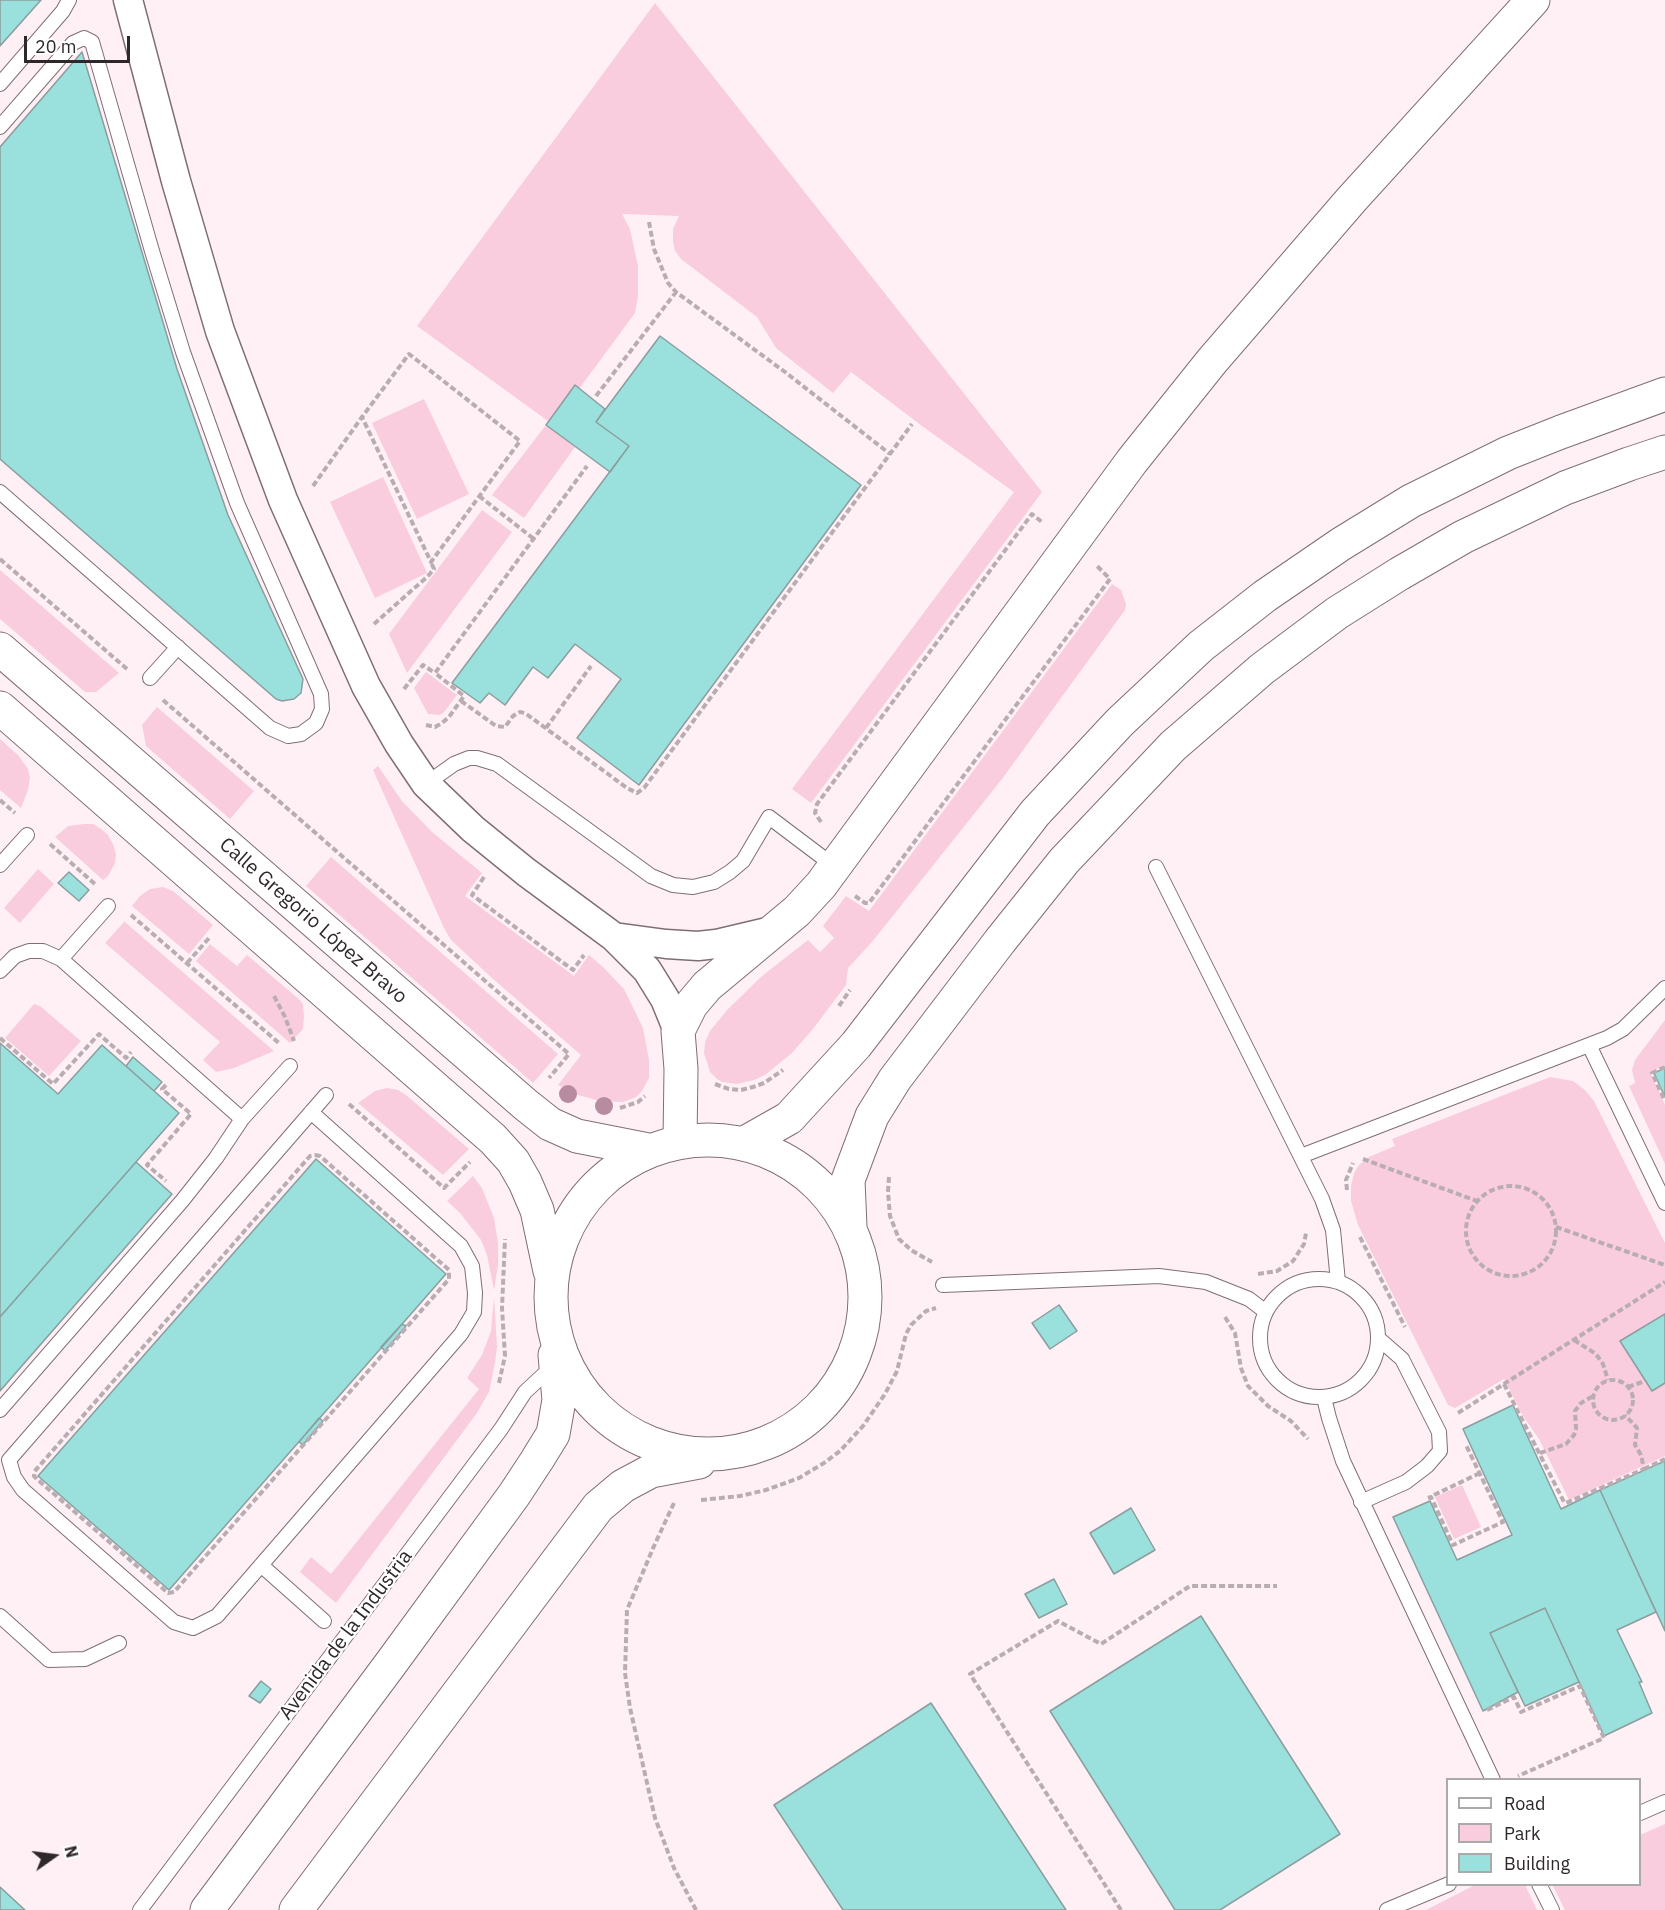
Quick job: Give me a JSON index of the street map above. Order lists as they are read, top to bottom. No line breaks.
{"streets":{"main road":["Calle Gregorio López Bravo"],"lane":["Avenida de la Industria"]},"legend":["Road","Park","Building"],"scale_bar":"20 m","north":"right"}
